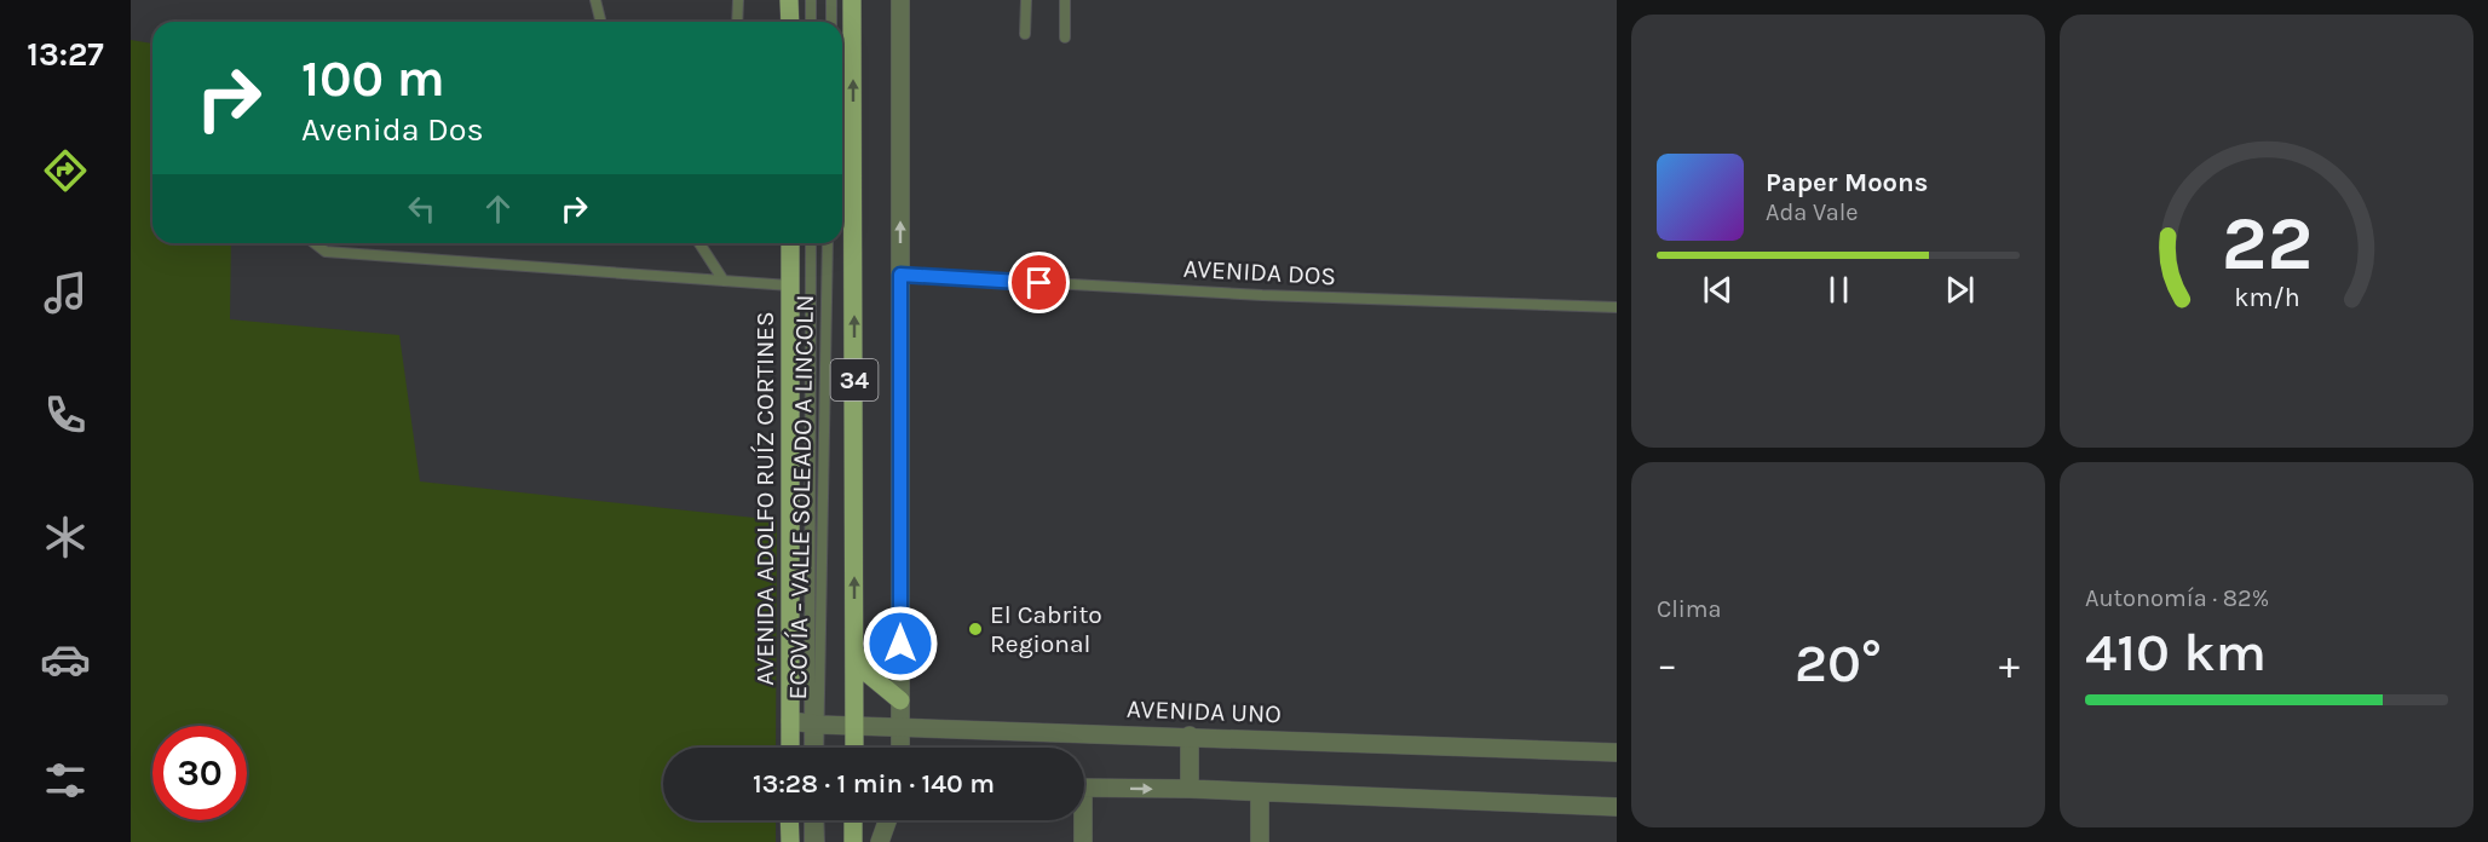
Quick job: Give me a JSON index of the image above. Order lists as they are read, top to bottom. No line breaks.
{"streets":{"main road":["34","AVENIDA ADOLFO RUÍZ CORTINES"],"street":["AVENIDA UNO"],"lane":["AVENIDA DOS","ECOVÍA - VALLE SOLEADO A LINCOLN"]},"crossings":[["34","AVENIDA UNO"],["ECOVÍA - VALLE SOLEADO A LINCOLN","AVENIDA ADOLFO RUÍZ CORTINES"],["ECOVÍA - VALLE SOLEADO A LINCOLN","AVENIDA UNO"],["AVENIDA ADOLFO RUÍZ CORTINES","AVENIDA UNO"]],"places":["El Cabrito Regional"],"page":{"tabs":"13:27","turn":["100 m","Avenida Dos"],"song":["Paper Moons","Ada Vale"],"tile":["Clima",["Autonomía · 82%","410 km"]],"heat":["−","20°","+"],"limit":"30","trip":"13:28 · 1 min · 140 m","gauge":["22","km/h"]}}
